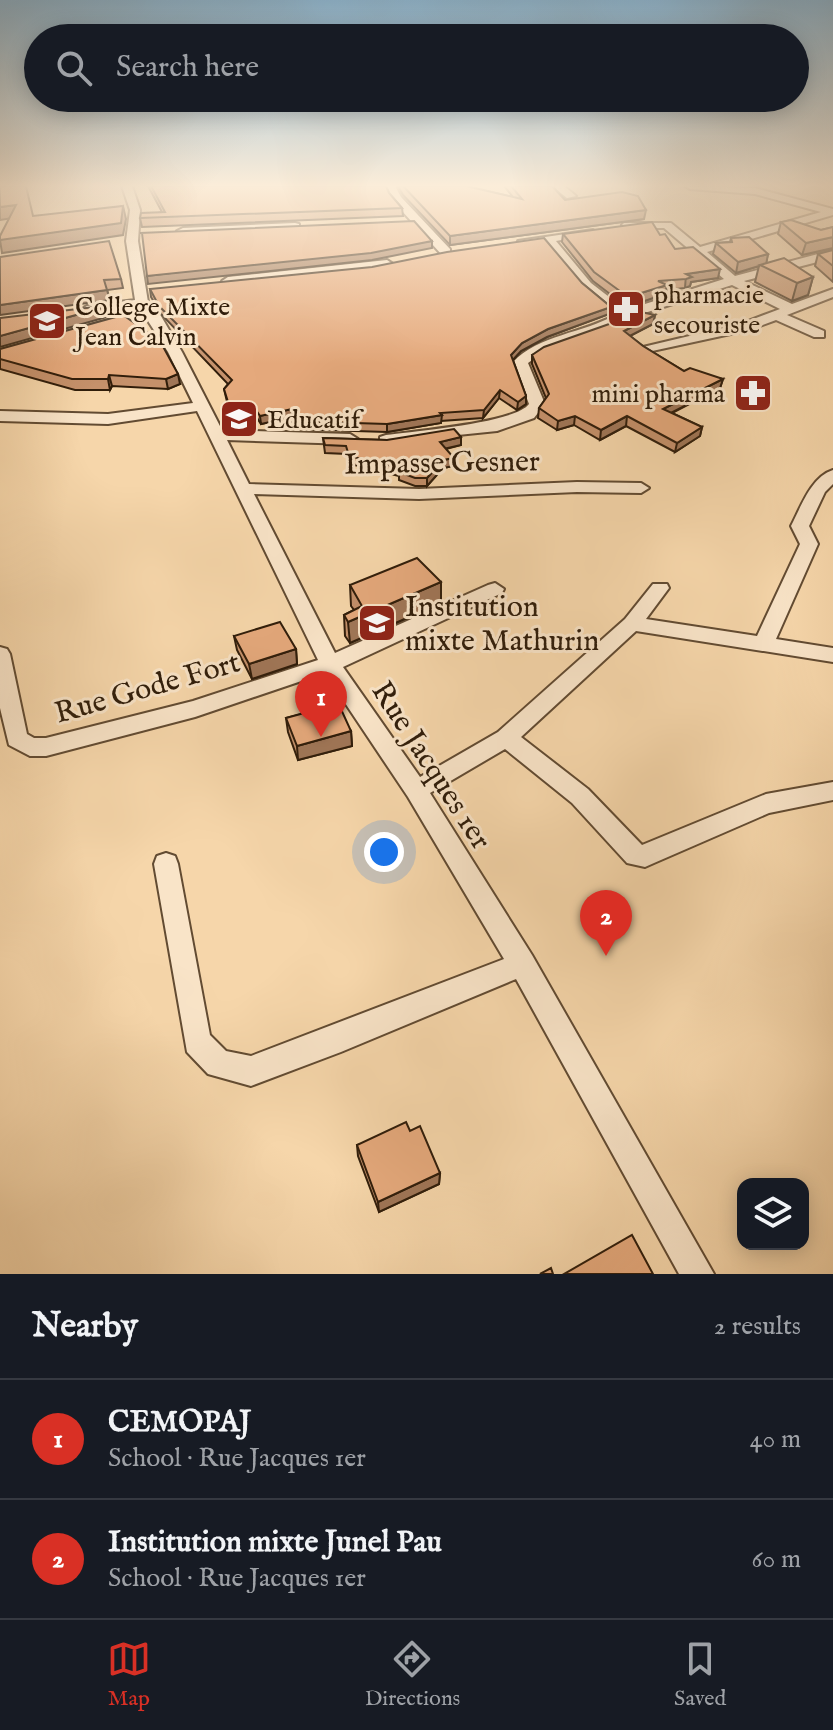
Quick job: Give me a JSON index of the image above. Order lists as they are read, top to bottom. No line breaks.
{"streets":{"street":["Impasse Gesner","Rue Gode Fort","Rue Jacques 1er"]},"crossings":[["Impasse Gesner","Rue Jacques 1er"],["Rue Gode Fort","Rue Jacques 1er"]],"places":{"pharmacy":["pharmacie secouriste","mini pharma"],"school or university":["College Mixte Jean Calvin","Educatif","Institution mixte Mathurin"]},"page":{"search":"Search here","pins":["1","2"],"heading":["Nearby","2 results"],"list":[{"mark":"1","name":"CEMOPAJ","note":"School · Rue Jacques 1er","value":"40 m"},{"mark":"2","name":"Institution mixte Junel Pau","note":"School · Rue Jacques 1er","value":"60 m"}],"nav":["Map","Directions","Saved"]}}
